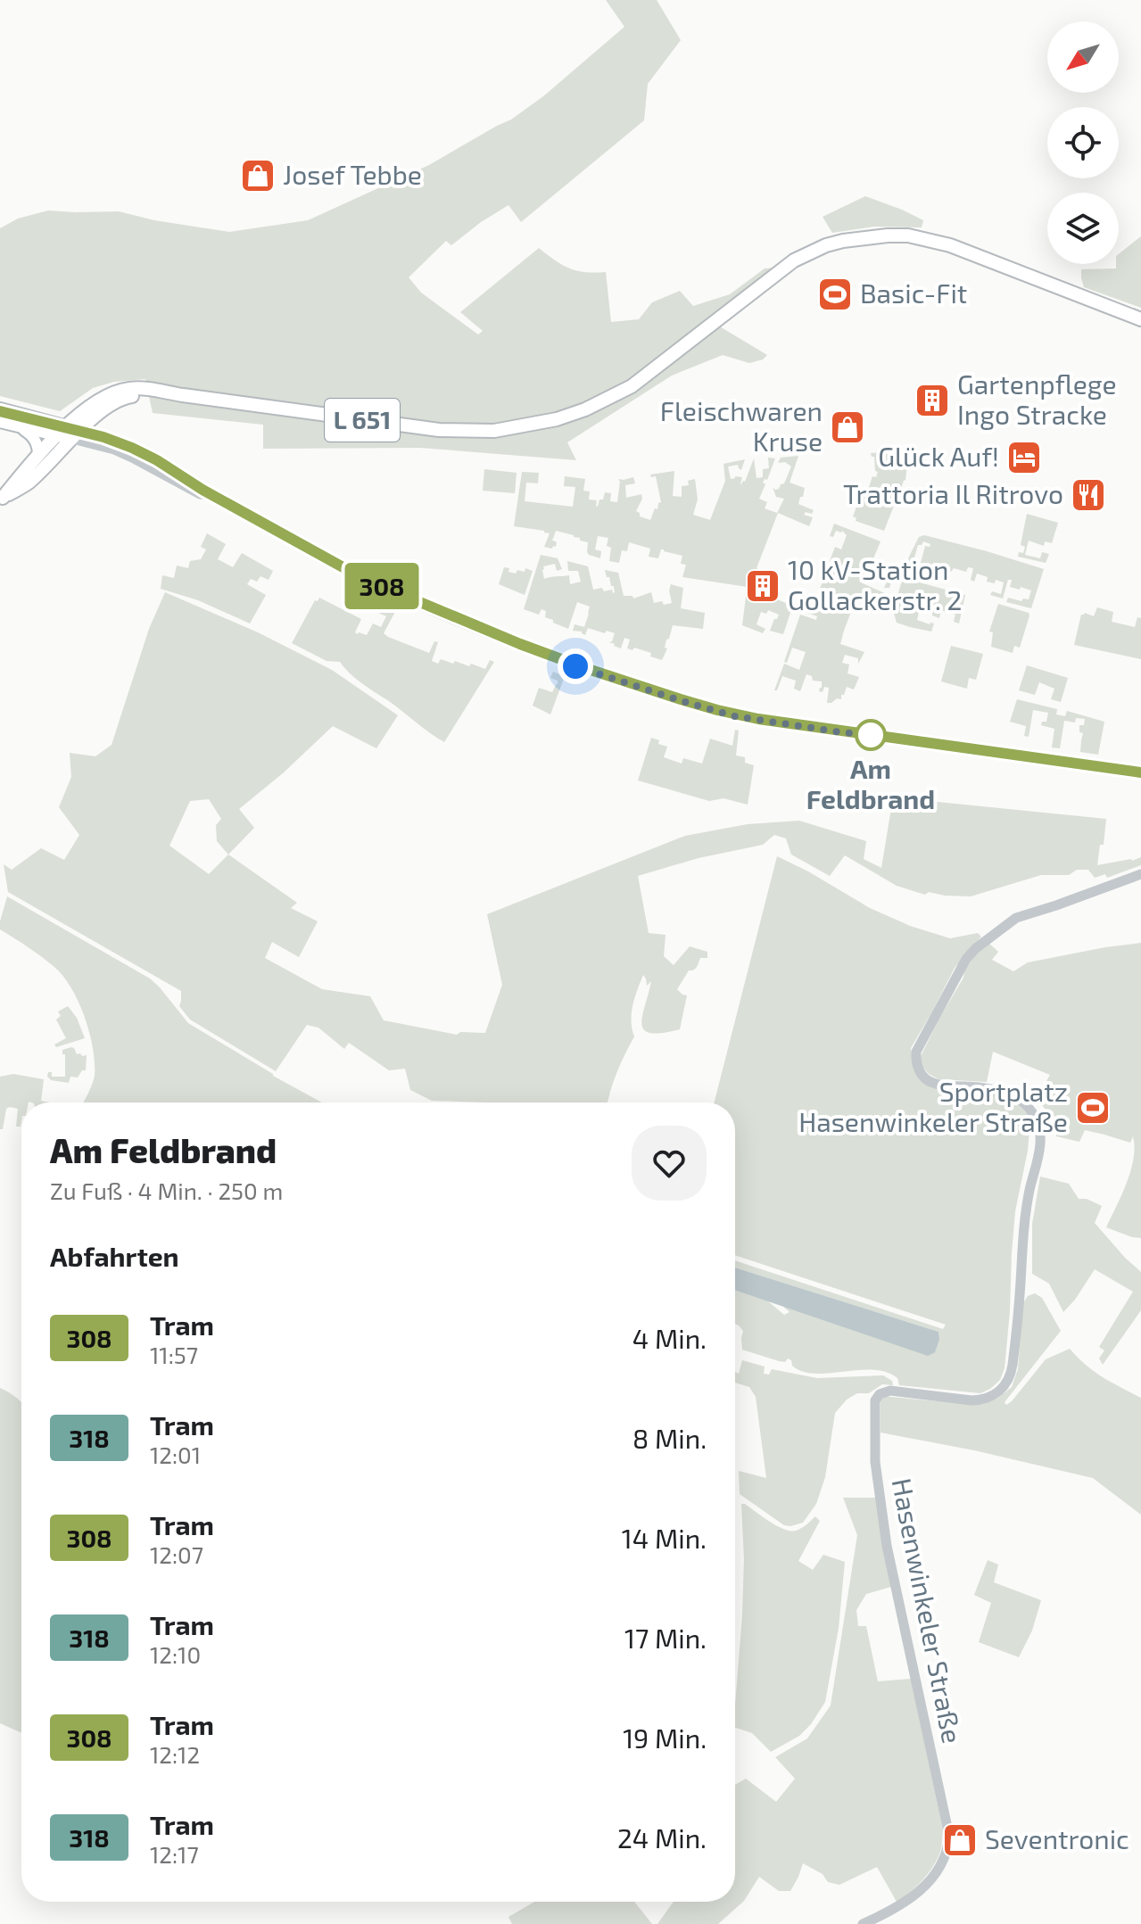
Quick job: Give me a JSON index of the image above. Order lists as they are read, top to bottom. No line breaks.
{"streets":{"main road":["L 651"],"street":["Hasenwinkeler Straße"]},"places":{"shop":["Josef Tebbe","Fleischwaren Kruse","Seventronic"],"sports":["Basic-Fit","Sportplatz Hasenwinkeler Straße"],"building":["Gartenpflege Ingo Stracke","10 kV-Station Gollackerstr. 2"],"hotel":["Glück Auf!"],"restaurant":["Trattoria Il Ritrovo"],"other":["Am Feldbrand"]},"lines":["tram line 308"],"north":"bottom left","page":{"on_map":"308","heading":[["Am Feldbrand","Zu Fuß · 4 Min. · 250 m"],"Abfahrten"],"list":[{"mark":"308","name":"Tram","note":"11:57","value":"4 Min."},{"mark":"318","name":"Tram","note":"12:01","value":"8 Min."},{"mark":"308","name":"Tram","note":"12:07","value":"14 Min."},{"mark":"318","name":"Tram","note":"12:10","value":"17 Min."},{"mark":"308","name":"Tram","note":"12:12","value":"19 Min."},{"mark":"318","name":"Tram","note":"12:17","value":"24 Min."}]}}
